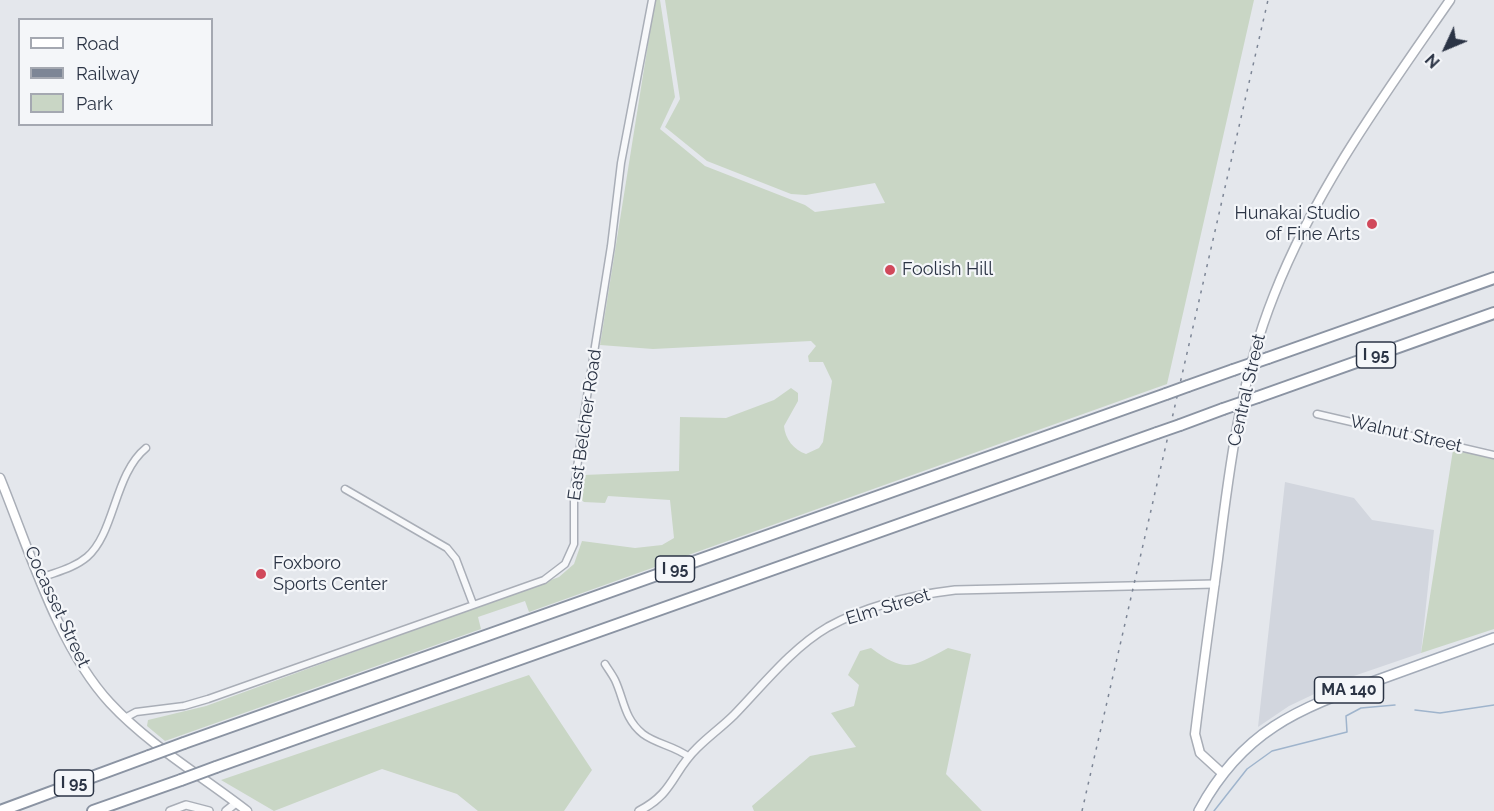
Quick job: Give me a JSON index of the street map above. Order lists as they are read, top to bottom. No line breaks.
{"streets":{"highway":["I 95"],"main road":["Central Street","Cocasset Street","MA 140"],"street":["East Belcher Road","Walnut Street","Elm Street"]},"crossings":[["Central Street","Elm Street"],["Central Street","MA 140"],["East Belcher Road","Cocasset Street"]],"places":["Hunakai Studio of Fine Arts","Foolish Hill","Foxboro Sports Center"],"legend":["Road","Railway","Park"],"north":"bottom left"}
